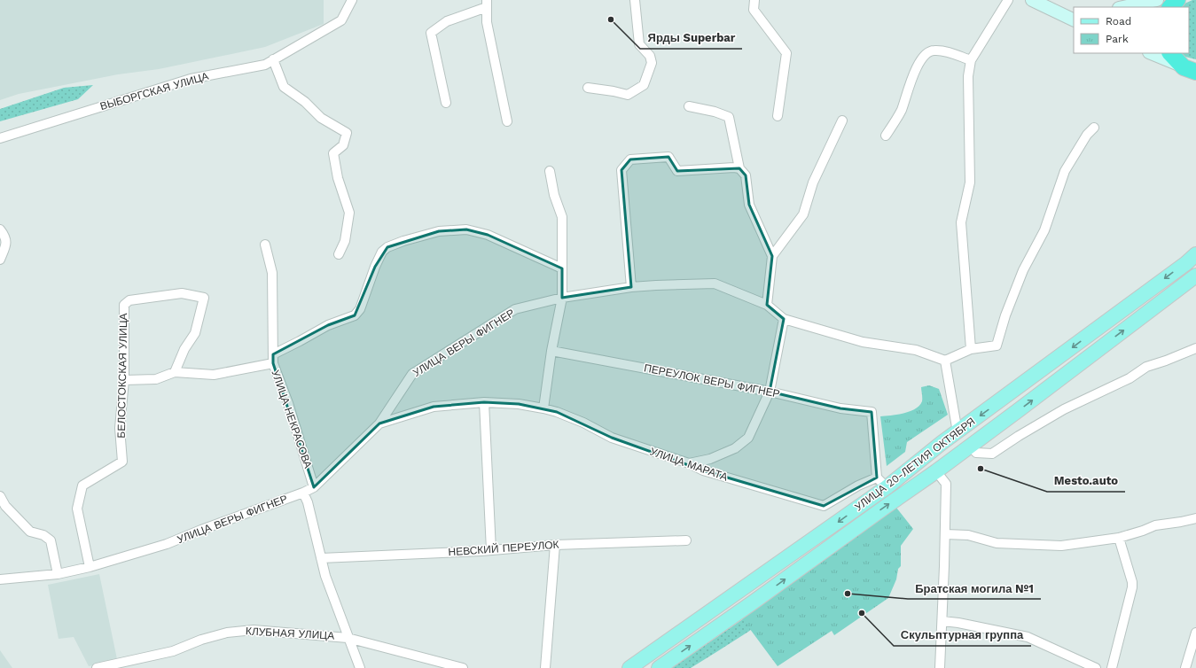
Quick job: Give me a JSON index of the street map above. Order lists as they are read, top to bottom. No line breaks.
{"streets":{"main road":["УЛИЦА 20-ЛЕТИЯ ОКТЯБРЯ"],"street":["ВЫБОРГСКАЯ УЛИЦА","УЛИЦА ВЕРЫ ФИГНЕР","БЕЛОСТОКСКАЯ УЛИЦА","ПЕРЕУЛОК ВЕРЫ ФИГНЕР","УЛИЦА НЕКРАСОВА","УЛИЦА МАРАТА","НЕВСКИЙ ПЕРЕУЛОК","КЛУБНАЯ УЛИЦА"]},"crossings":[["УЛИЦА ВЕРЫ ФИГНЕР","БЕЛОСТОКСКАЯ УЛИЦА"],["УЛИЦА ВЕРЫ ФИГНЕР","УЛИЦА НЕКРАСОВА"],["УЛИЦА ВЕРЫ ФИГНЕР","УЛИЦА МАРАТА"],["ПЕРЕУЛОК ВЕРЫ ФИГНЕР","УЛИЦА МАРАТА"],["ПЕРЕУЛОК ВЕРЫ ФИГНЕР","УЛИЦА 20-ЛЕТИЯ ОКТЯБРЯ"],["УЛИЦА МАРАТА","УЛИЦА 20-ЛЕТИЯ ОКТЯБРЯ"]],"places":["Ярды Superbar","Mesto.auto","Братская могила №1","Скульптурная группа"],"legend":["Road","Park"]}
